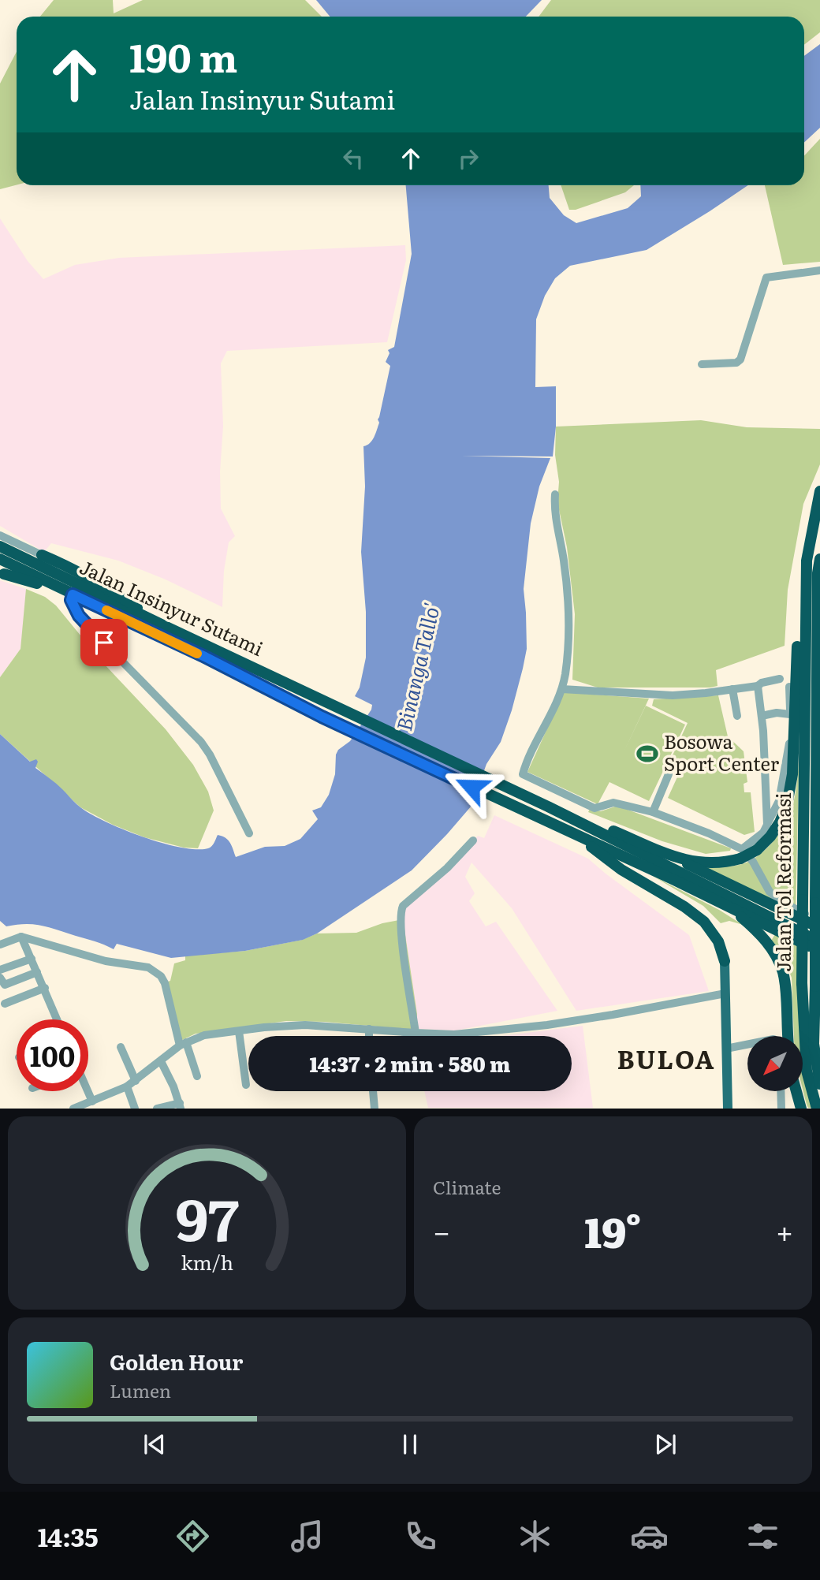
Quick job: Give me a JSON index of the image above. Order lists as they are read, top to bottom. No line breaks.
{"streets":{"highway":["Jalan Insinyur Sutami","Jalan Tol Reformasi"]},"districts":["BULOA"],"water":["Binanga Tallo'"],"places":{"sports":["Bosowa Sport Center"]},"north":"bottom left","page":{"turn":["190 m","Jalan Insinyur Sutami"],"limit":"100","trip":"14:37 · 2 min · 580 m","tile":"Climate","heat":["−","19°","+"],"song":["Golden Hour","Lumen"],"tabs":"14:35","gauge":["97","km/h"]}}
